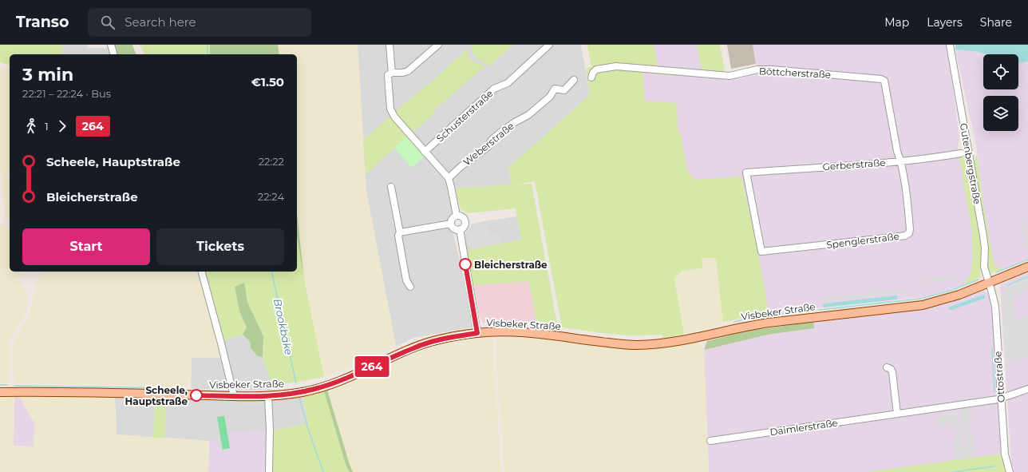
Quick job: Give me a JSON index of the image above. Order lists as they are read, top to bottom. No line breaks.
{"streets":{"main road":["Visbeker Straße"],"street":["Böttcherstraße","Schusterstraße","Weberstraße","Gutenbergstraße","Gerberstraße","Spenglerstraße","Ottostraße","Daimlerstraße"]},"crossings":[["Böttcherstraße","Gerberstraße"],["Böttcherstraße","Spenglerstraße"],["Gutenbergstraße","Visbeker Straße"],["Gutenbergstraße","Ottostraße"],["Gerberstraße","Spenglerstraße"],["Visbeker Straße","Ottostraße"],["Ottostraße","Daimlerstraße"]],"water":["Brookbäke"],"places":["Bleicherstraße","Scheele, Hauptstraße"],"lines":["bus line 264"],"page":{"header":"Transo","search":"Search here","nav":["Map","Layers","Share"],"on_map":"264","heading":["3 min","22:21 – 22:24 · Bus","€1.50"],"legs":["1","264"],"list":[{"name":"Scheele, Hauptstraße","value":"22:22"},{"name":"Bleicherstraße","value":"22:24"}],"buttons":["Start","Tickets"]}}
